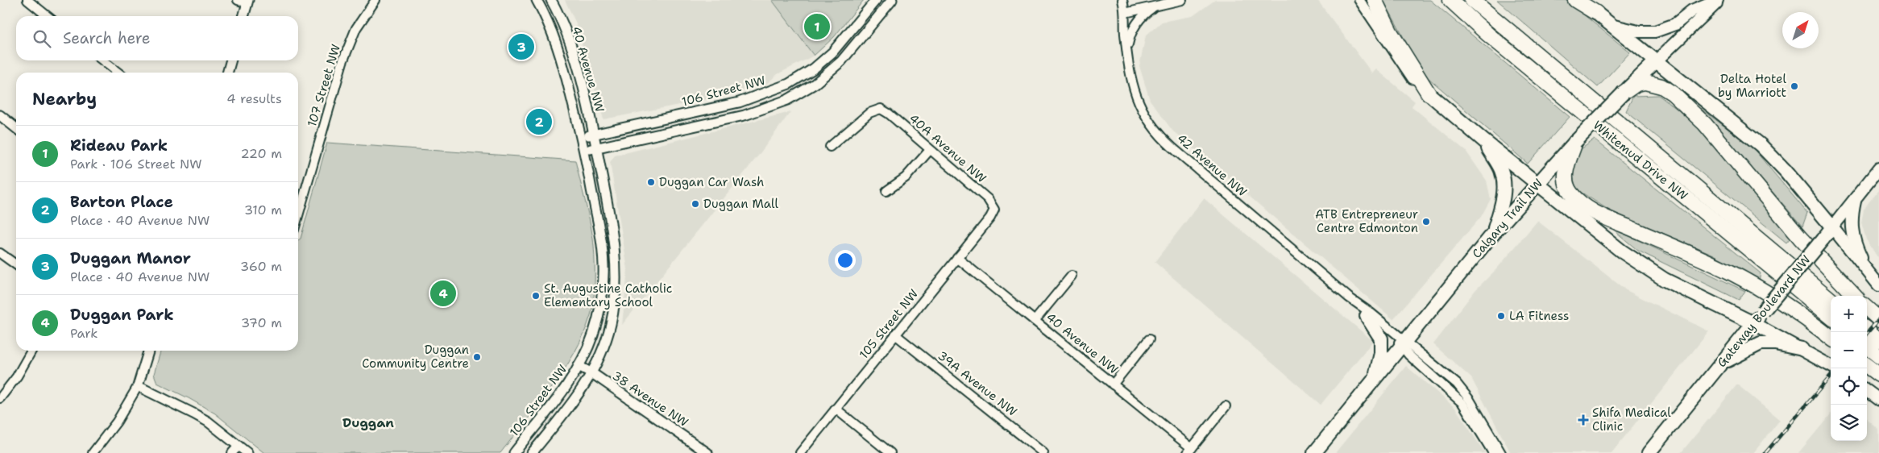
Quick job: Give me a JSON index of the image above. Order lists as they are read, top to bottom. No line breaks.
{"streets":{"highway":["Whitemud Drive NW","Calgary Trail NW","Gateway Boulevard NW"],"street":["40 Avenue NW","107 Street NW","106 Street NW","40A Avenue NW","42 Avenue NW","105 Street NW","39A Avenue NW","38 Avenue NW"]},"crossings":[["40 Avenue NW","106 Street NW"],["40 Avenue NW","105 Street NW"],["106 Street NW","38 Avenue NW"],["40A Avenue NW","105 Street NW"],["42 Avenue NW","Calgary Trail NW"],["105 Street NW","39A Avenue NW"]],"districts":["Duggan"],"places":{"other":["Delta Hotel by Marriott","Duggan Car Wash","Duggan Mall","ATB Entrepreneur Centre Edmonton","St. Augustine Catholic Elementary School","LA Fitness","Duggan Community Centre"],"health":["Shifa Medical Clinic"]},"north":"top right","page":{"pins":["1","3","2","4"],"search":"Search here","heading":["Nearby","4 results"],"list":[{"mark":"1","name":"Rideau Park","note":"Park · 106 Street NW","value":"220 m"},{"mark":"2","name":"Barton Place","note":"Place · 40 Avenue NW","value":"310 m"},{"mark":"3","name":"Duggan Manor","note":"Place · 40 Avenue NW","value":"360 m"},{"mark":"4","name":"Duggan Park","note":"Park","value":"370 m"}],"map_buttons":["+","−"]}}
